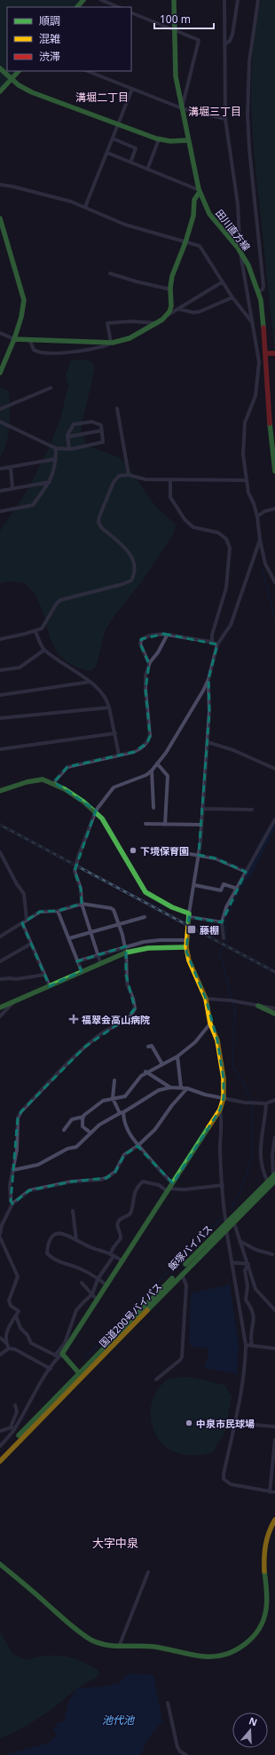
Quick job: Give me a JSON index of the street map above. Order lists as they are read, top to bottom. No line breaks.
{"streets":{"main road":["田川直方線","飯塚バイパス","国道200号バイパス"]},"crossings":[["飯塚バイパス","国道200号バイパス"]],"districts":["溝堀二丁目","溝堀三丁目","大字中泉"],"water":["池代池"],"places":{"other":["下境保育園","中泉市民球場"],"transit":["藤棚"],"health":["福翠会高山病院"]},"legend":["順調","混雑","渋滞"],"scale_bar":"100 m","north":"top"}
